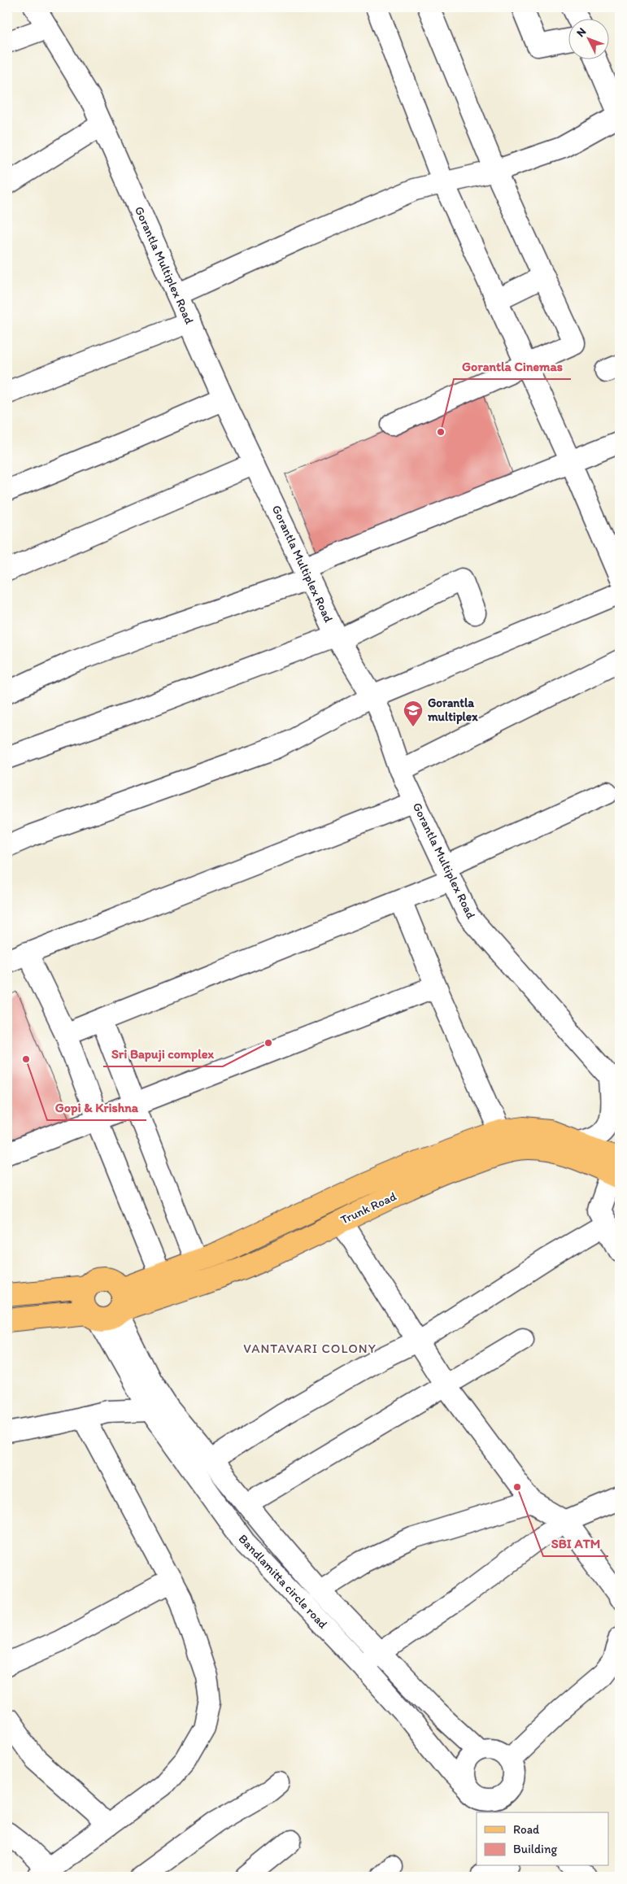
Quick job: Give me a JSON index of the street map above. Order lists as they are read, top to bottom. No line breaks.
{"streets":{"main road":["Trunk Road"],"street":["Gorantla Multiplex Road","Bandlamitta circle road"]},"districts":["VANTAVARI COLONY"],"places":{"other":["Gorantla Cinemas","Sri Bapuji complex","Gopi & Krishna","SBI ATM"],"school or university":["Gorantla multiplex"]},"legend":["Road","Building"],"north":"top left"}
